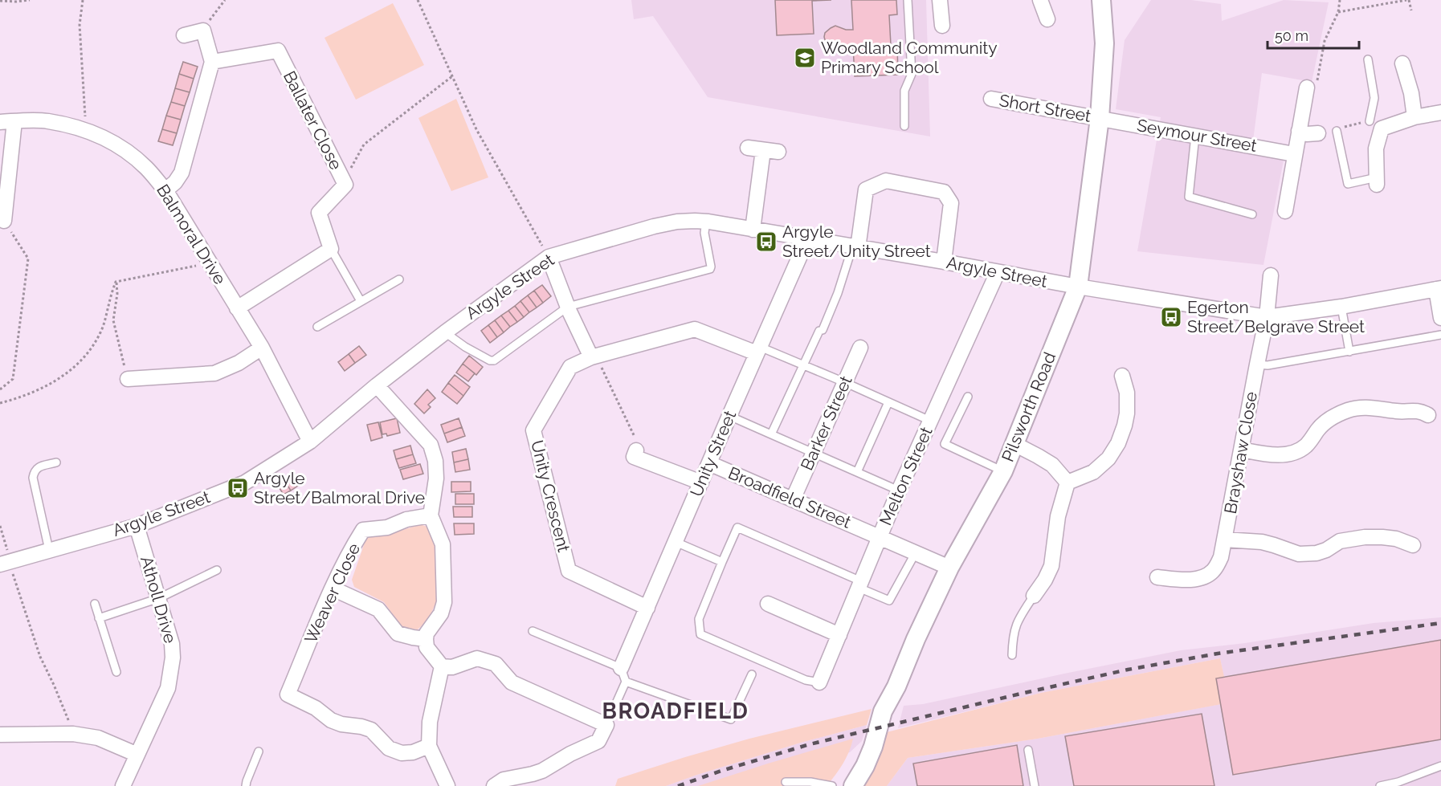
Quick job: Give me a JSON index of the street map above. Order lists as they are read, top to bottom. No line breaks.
{"streets":{"street":["Short Street","Ballater Close","Seymour Street","Balmoral Drive","Argyle Street","Pilsworth Road","Barker Street","Brayshaw Close","Unity Street","Melton Street","Unity Crescent","Broadfield Street","Weaver Close","Atholl Drive"]},"crossings":[["Short Street","Seymour Street"],["Short Street","Pilsworth Road"],["Seymour Street","Pilsworth Road"],["Balmoral Drive","Argyle Street"],["Argyle Street","Pilsworth Road"],["Argyle Street","Brayshaw Close"],["Argyle Street","Unity Street"],["Argyle Street","Melton Street"],["Argyle Street","Atholl Drive"],["Pilsworth Road","Broadfield Street"],["Barker Street","Broadfield Street"],["Unity Street","Unity Crescent"],["Unity Street","Broadfield Street"],["Melton Street","Broadfield Street"]],"districts":["BROADFIELD"],"places":{"school or university":["Woodland Community Primary School"],"bus stop":["Argyle Street/Unity Street","Egerton Street/Belgrave Street","Argyle Street/Balmoral Drive"]},"scale_bar":"50 m"}
